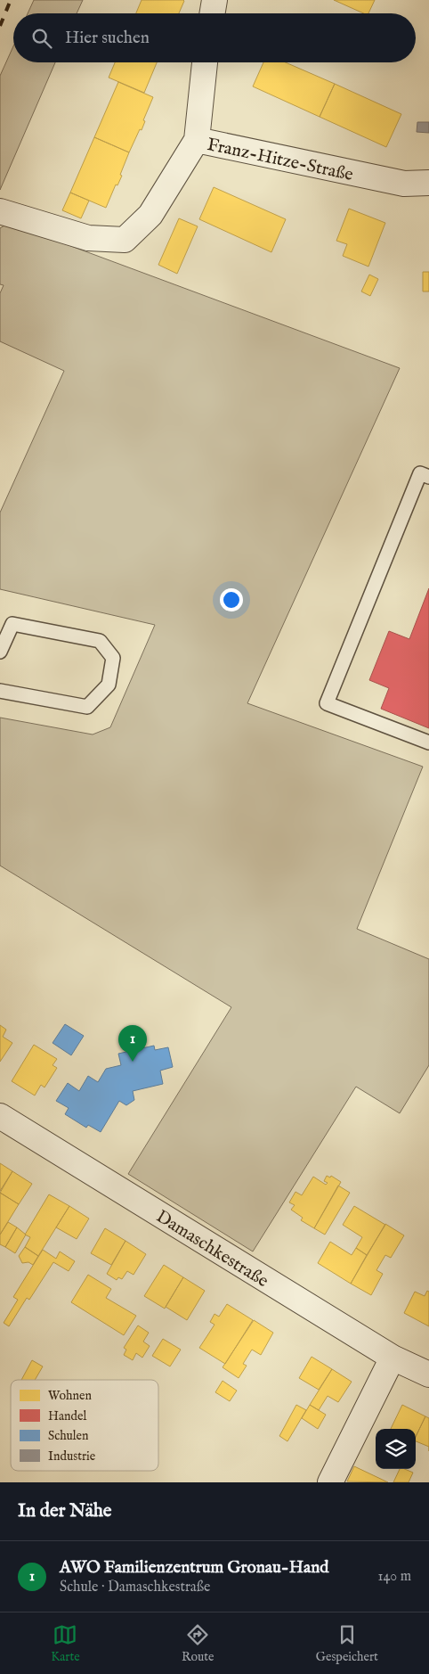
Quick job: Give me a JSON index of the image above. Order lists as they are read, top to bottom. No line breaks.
{"streets":{"street":["Franz-Hitze-Straße","Damaschkestraße"]},"legend":["Wohnen","Handel","Schulen","Industrie"],"page":{"search":"Hier suchen","pins":"1","heading":"In der Nähe","list":[{"mark":"1","name":"AWO Familienzentrum Gronau-Hand","note":"Schule · Damaschkestraße","value":"140 m"}],"nav":["Karte","Route","Gespeichert"]}}
